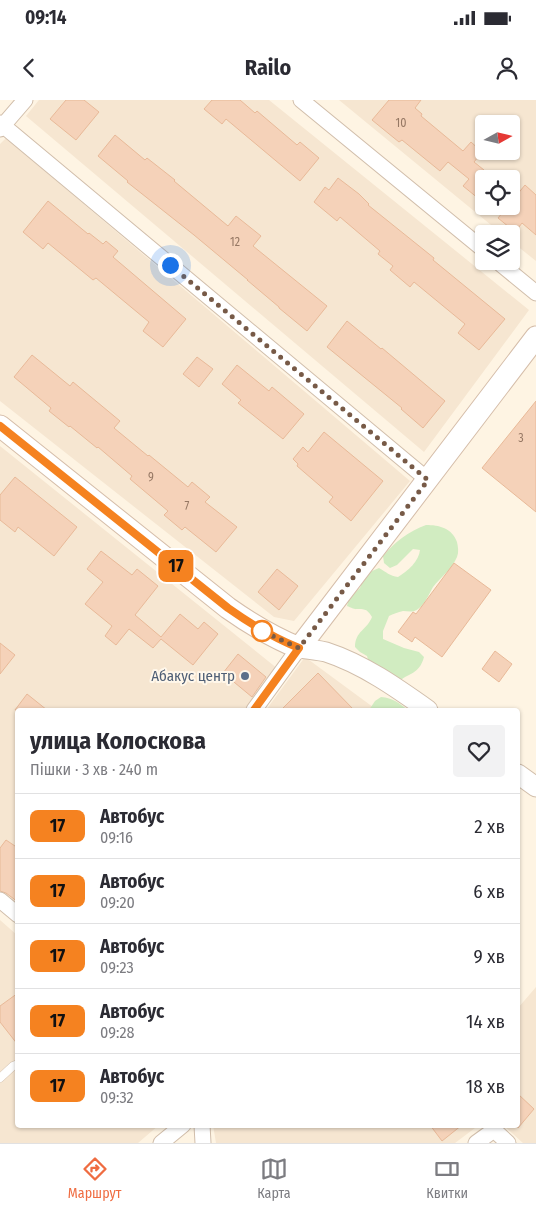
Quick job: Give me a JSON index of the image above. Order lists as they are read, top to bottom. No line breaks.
{"places":["Абакус центр"],"lines":["bus line 17"],"house_numbers":["10","12","3","9","7"],"north":"right","page":{"status":"09:14","header":"Railo","on_map":"17","heading":["улица Колоскова","Пішки · 3 хв · 240 m"],"list":[{"mark":"17","name":"Автобус","note":"09:16","value":"2 хв"},{"mark":"17","name":"Автобус","note":"09:20","value":"6 хв"},{"mark":"17","name":"Автобус","note":"09:23","value":"9 хв"},{"mark":"17","name":"Автобус","note":"09:28","value":"14 хв"},{"mark":"17","name":"Автобус","note":"09:32","value":"18 хв"}],"tabs":["Маршрут","Карта","Квитки"]}}
